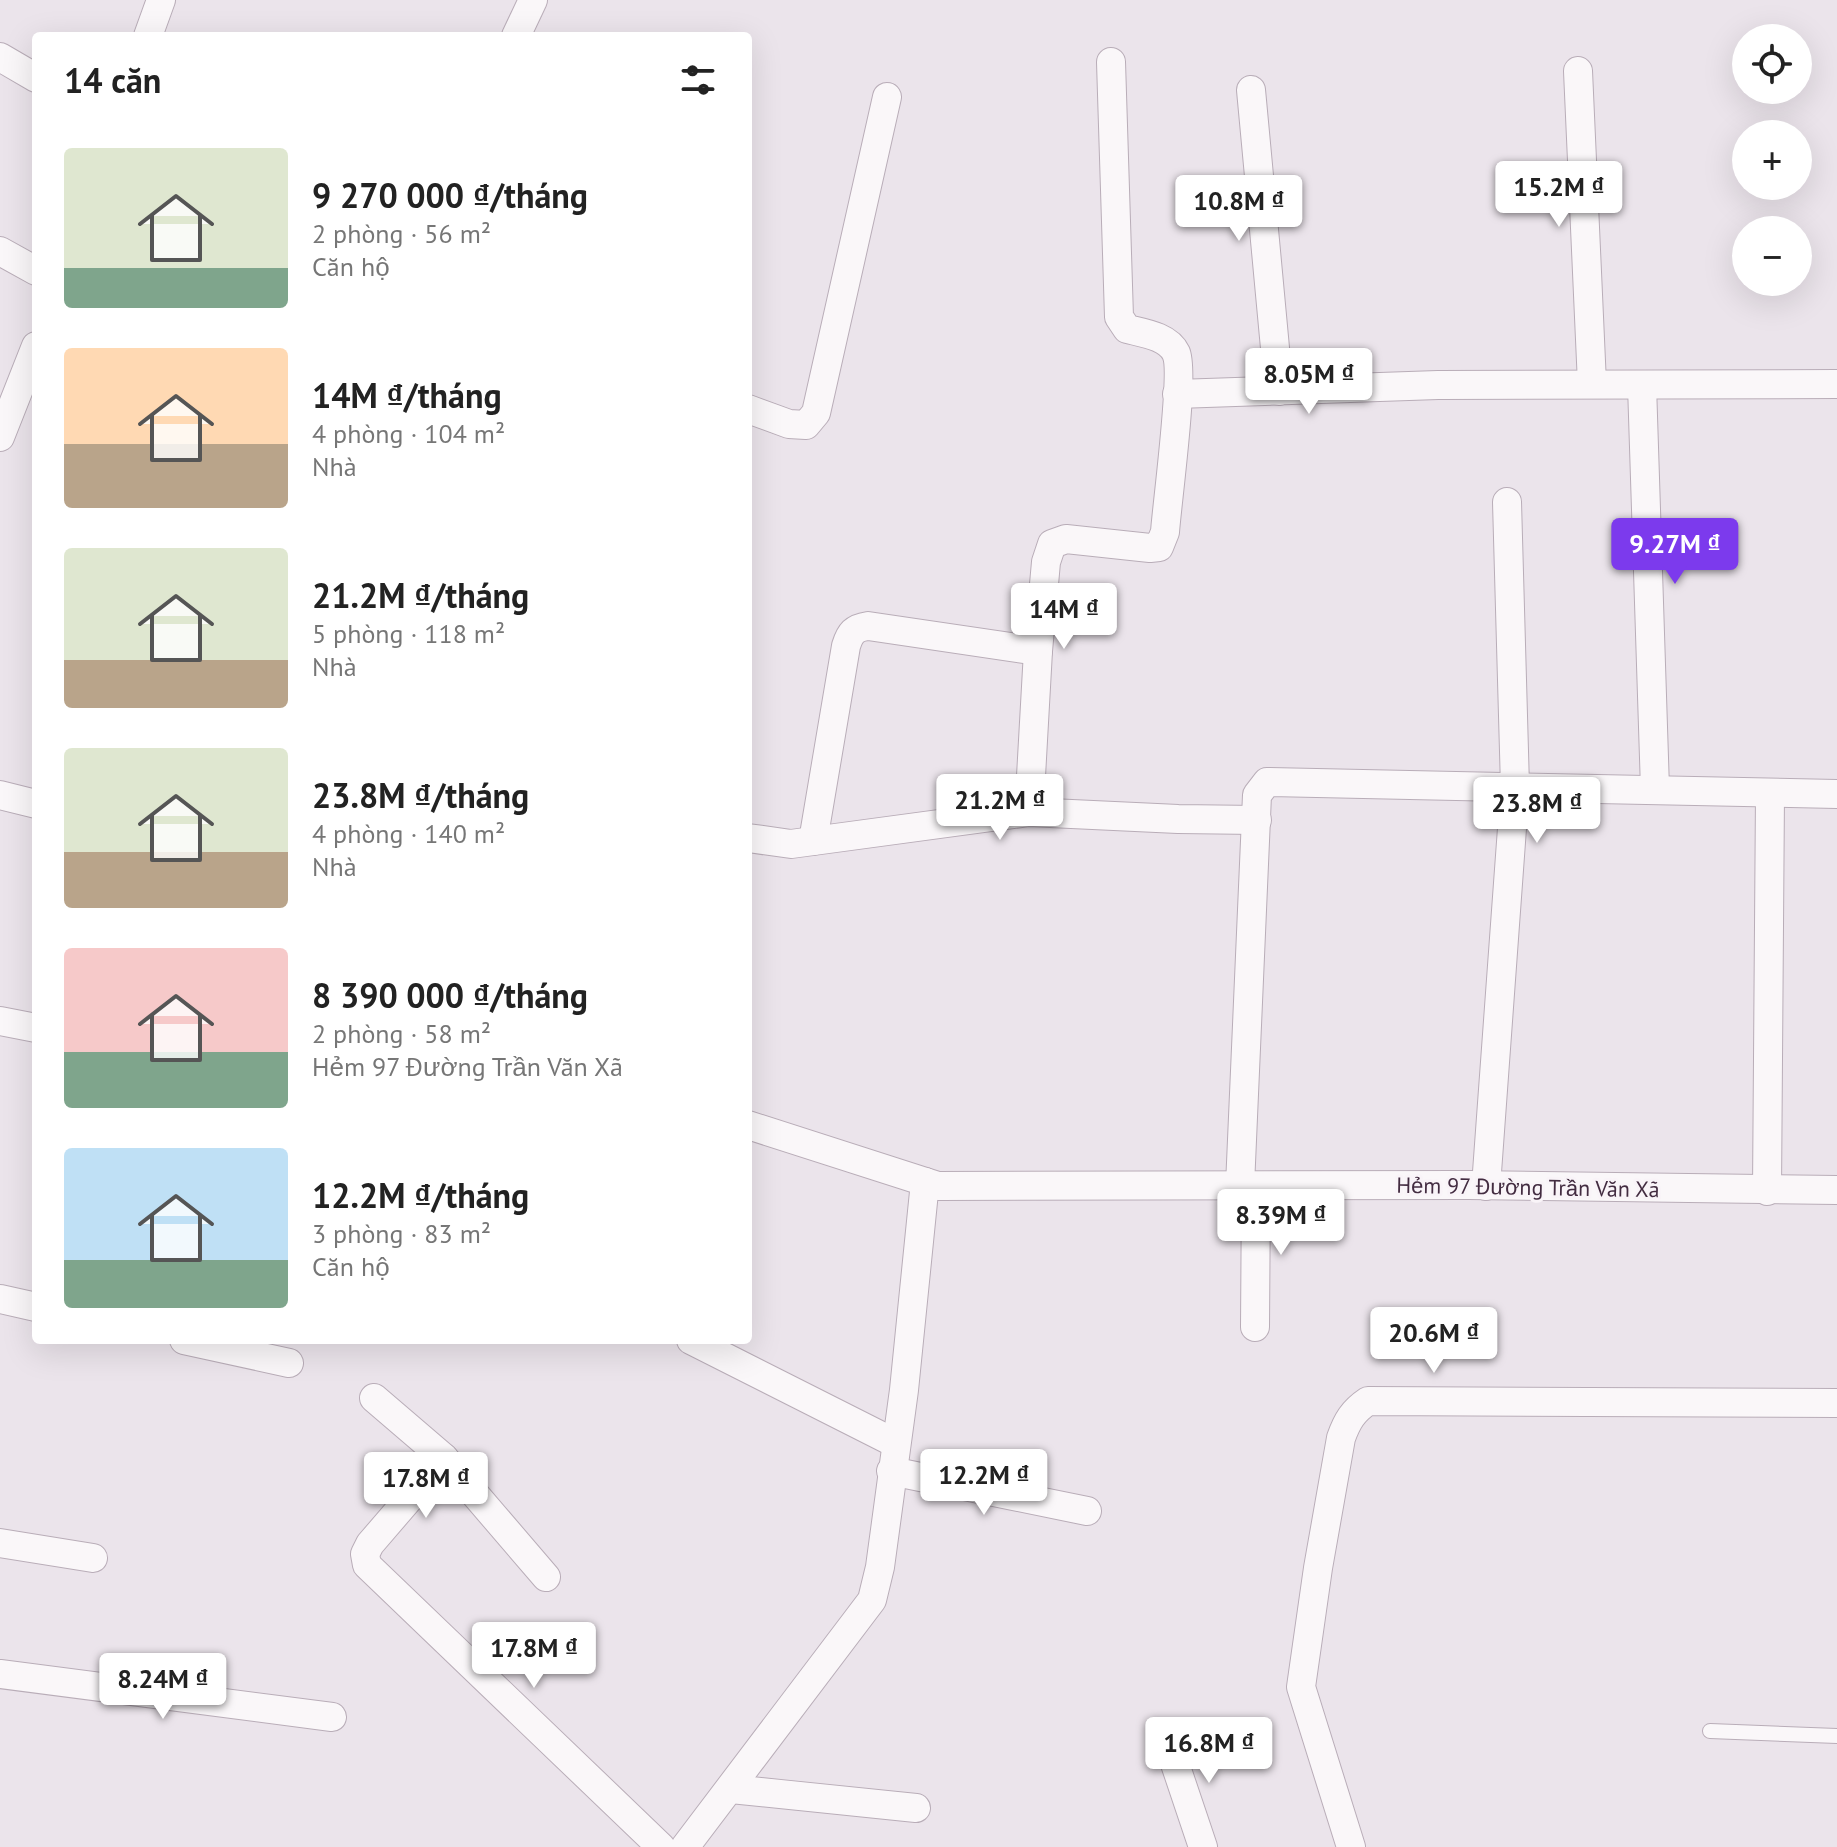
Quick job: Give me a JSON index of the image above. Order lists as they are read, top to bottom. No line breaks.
{"streets":{"street":["Hẻm 97 Đường Trần Văn Xã"]},"page":{"map_buttons":["+","−"],"heading":"14 căn","list":[{"name":"9 270 000 ₫/tháng","note":"2 phòng · 56 m² · Căn hộ"},{"name":"14M ₫/tháng","note":"4 phòng · 104 m² · Nhà"},{"name":"21.2M ₫/tháng","note":"5 phòng · 118 m² · Nhà"},{"name":"23.8M ₫/tháng","note":"4 phòng · 140 m² · Nhà"},{"name":"8 390 000 ₫/tháng","note":"2 phòng · 58 m² · Hẻm 97 Đường Trần Văn Xã"},{"name":"12.2M ₫/tháng","note":"3 phòng · 83 m² · Căn hộ"}],"price":["15.2M ₫","10.8M ₫","8.05M ₫","9.27M ₫","14M ₫","21.2M ₫","23.8M ₫","8.39M ₫","20.6M ₫","12.2M ₫","17.8M ₫","17.8M ₫","8.24M ₫","16.8M ₫"]}}
